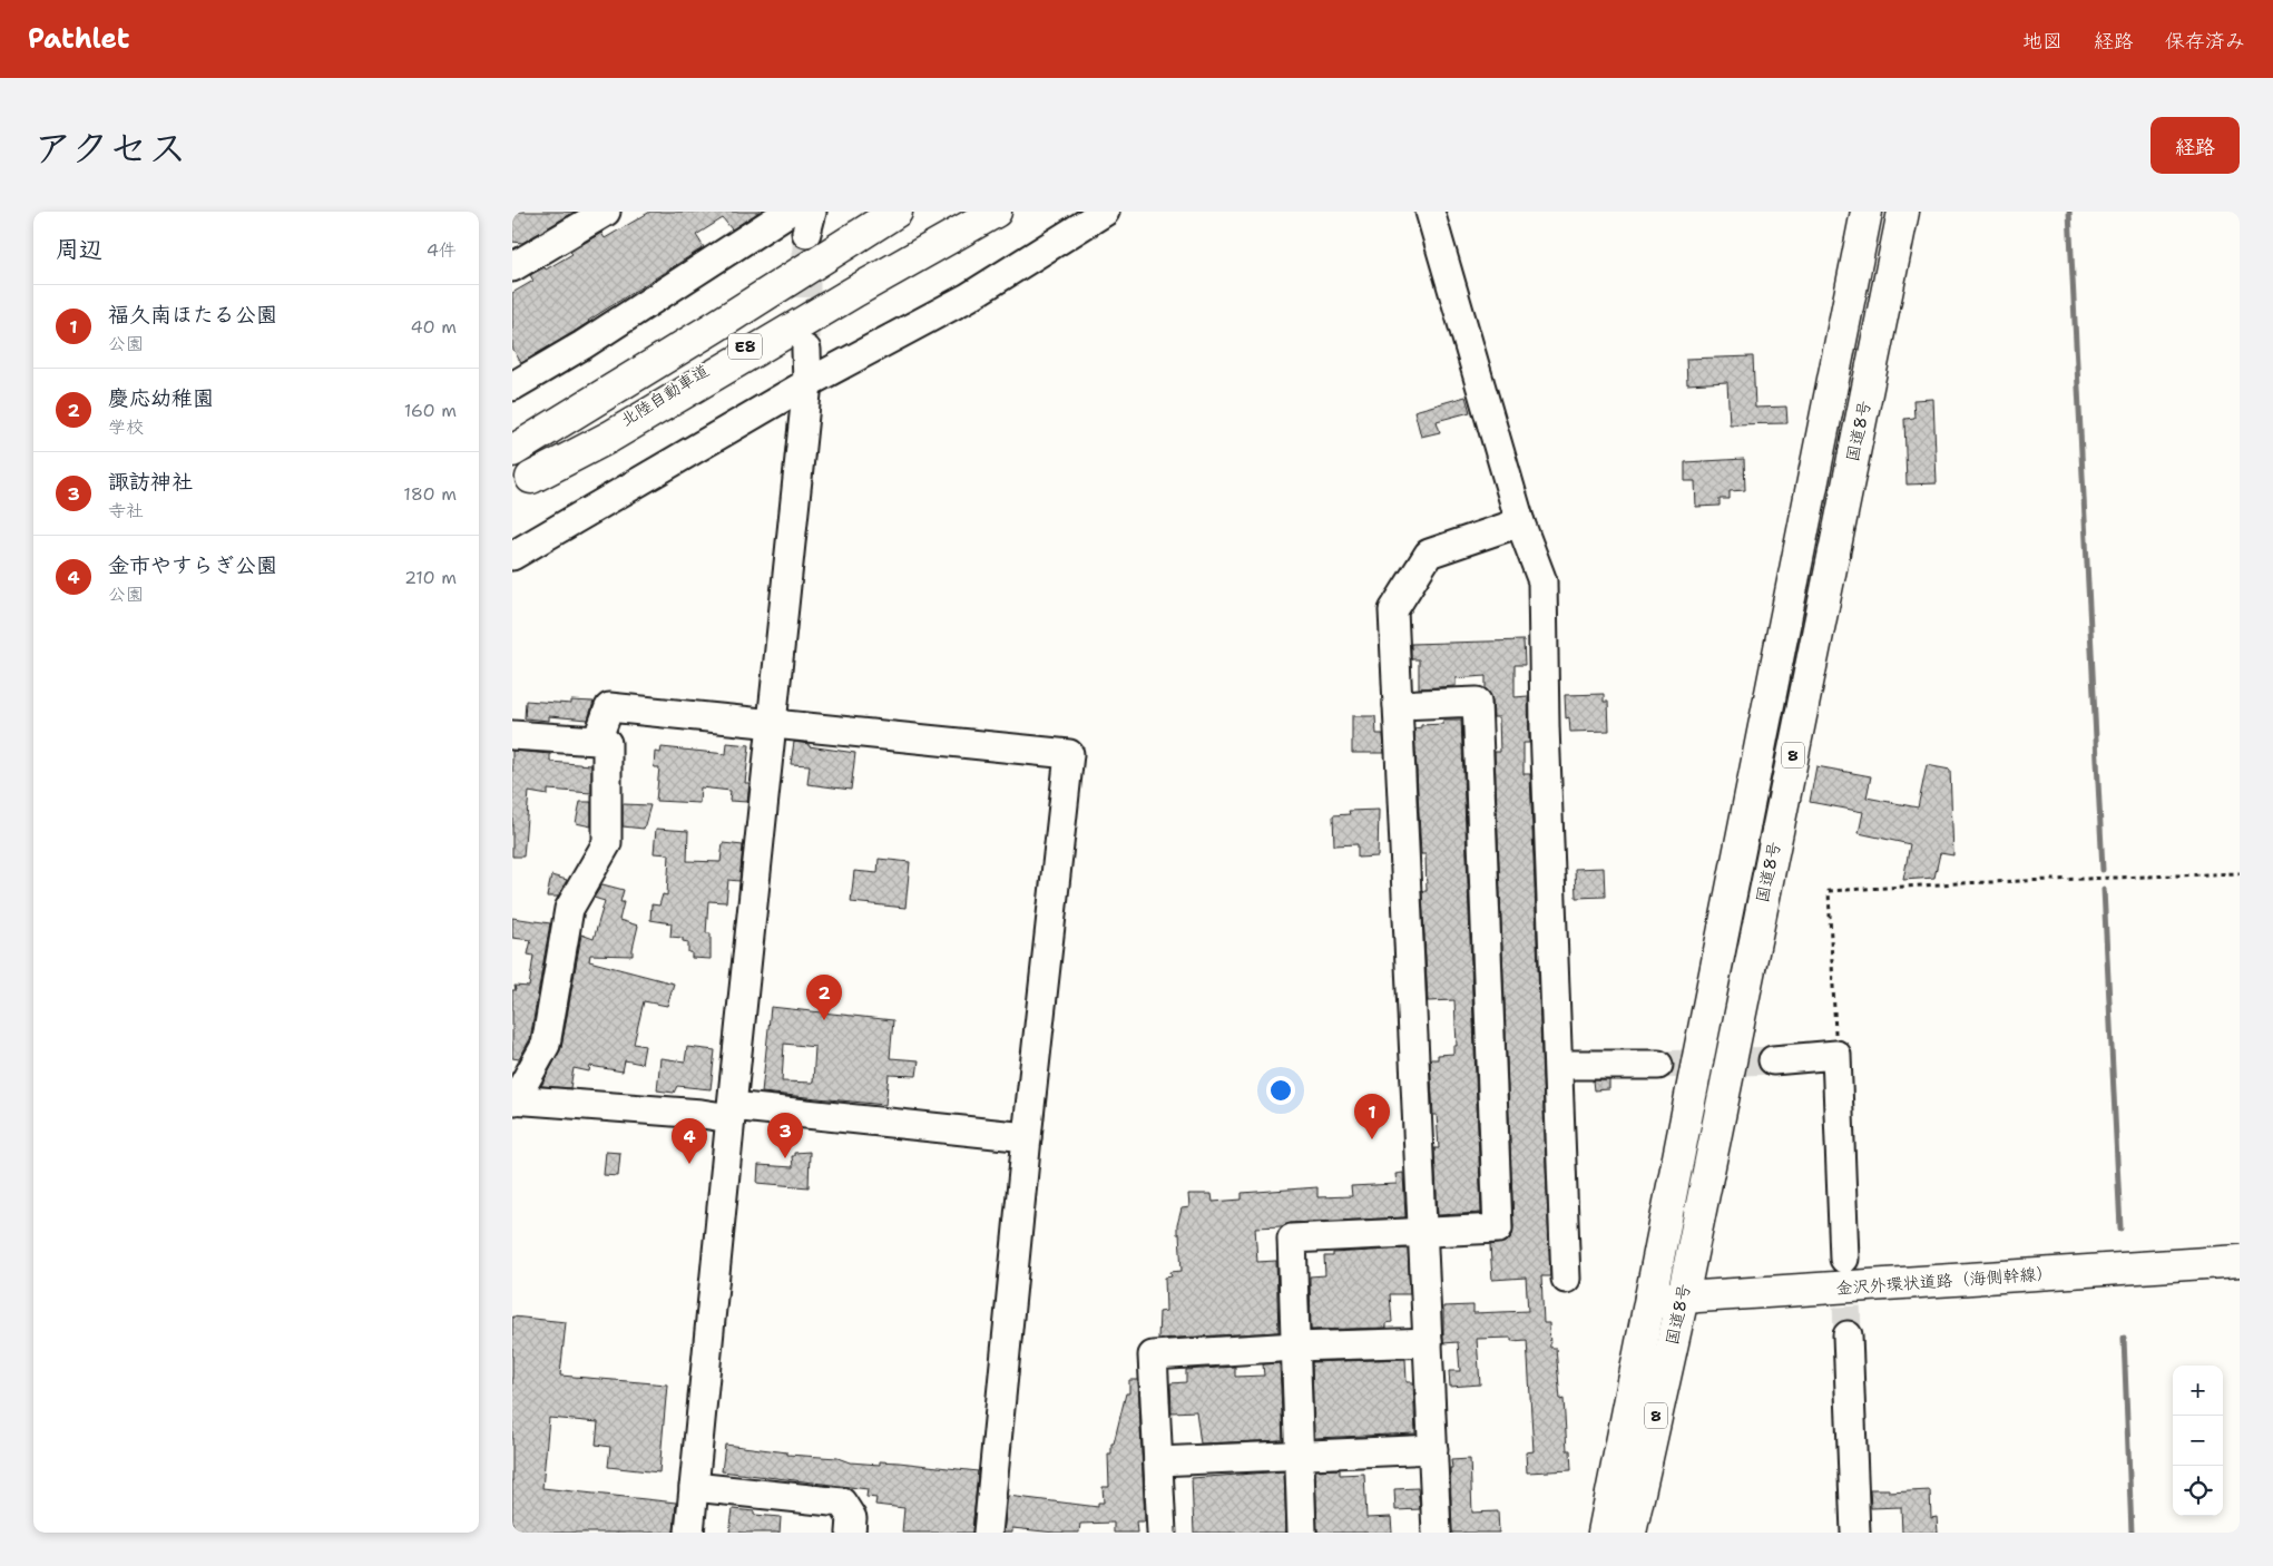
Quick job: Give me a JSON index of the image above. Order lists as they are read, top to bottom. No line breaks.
{"streets":{"main road":["E8","北陸自動車道","国道8号","8","金沢外環状道路（海側幹線）"]},"crossings":[["国道8号","金沢外環状道路（海側幹線）"]],"page":{"header":"Pathlet","nav":["地図","経路","保存済み"],"title":"アクセス","buttons":"経路","heading":["周辺","4件"],"list":[{"mark":"1","name":"福久南ほたる公園","note":"公園","value":"40 m"},{"mark":"2","name":"慶応幼稚園","note":"学校","value":"160 m"},{"mark":"3","name":"諏訪神社","note":"寺社","value":"180 m"},{"mark":"4","name":"金市やすらぎ公園","note":"公園","value":"210 m"}],"pins":["2","1","3","4"],"map_buttons":["+","−"]}}
